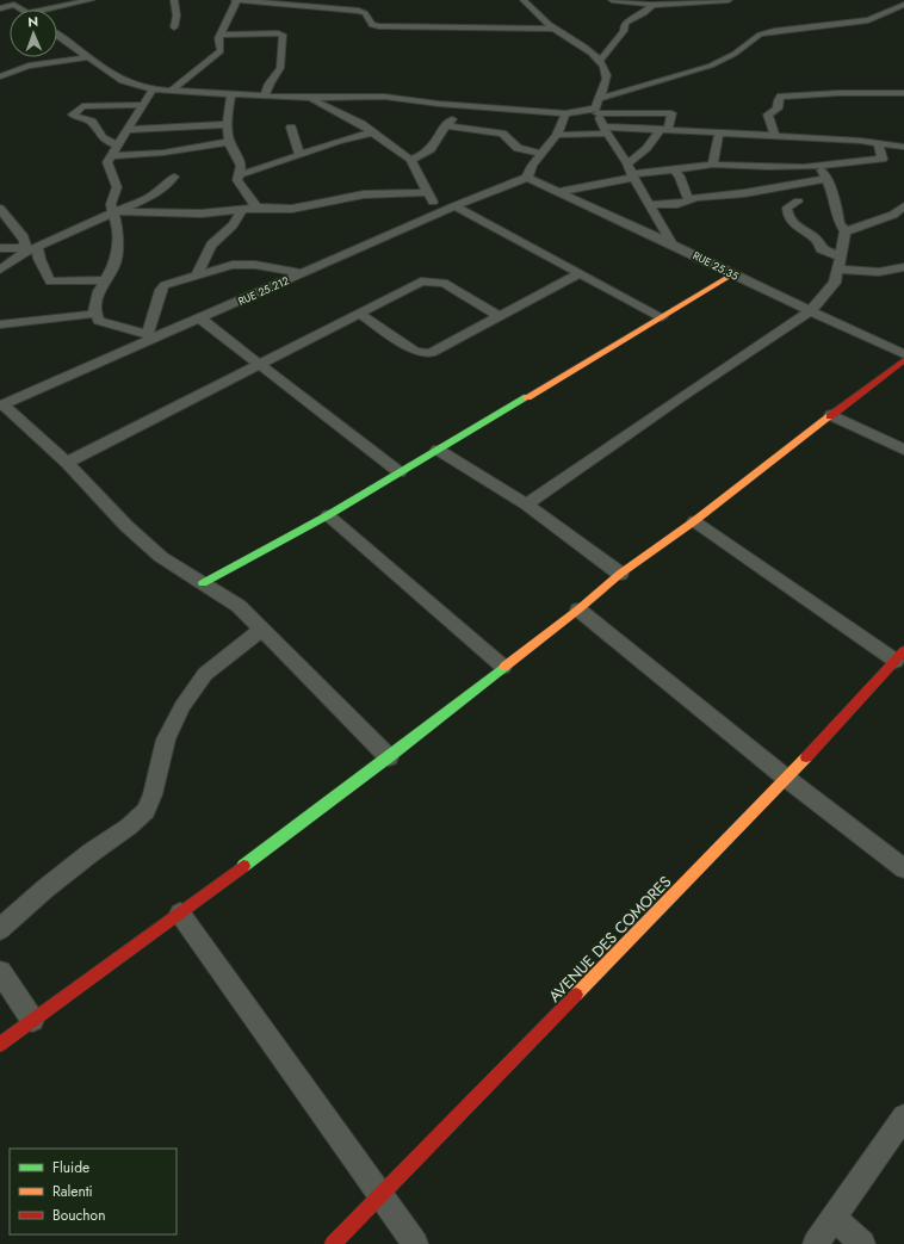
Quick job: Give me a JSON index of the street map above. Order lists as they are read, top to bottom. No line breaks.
{"streets":{"street":["RUE 25.35","RUE 25.212","AVENUE DES COMORES"]},"crossings":[["RUE 25.35","RUE 25.212"]],"legend":["Fluide","Ralenti","Bouchon"],"north":"top"}
